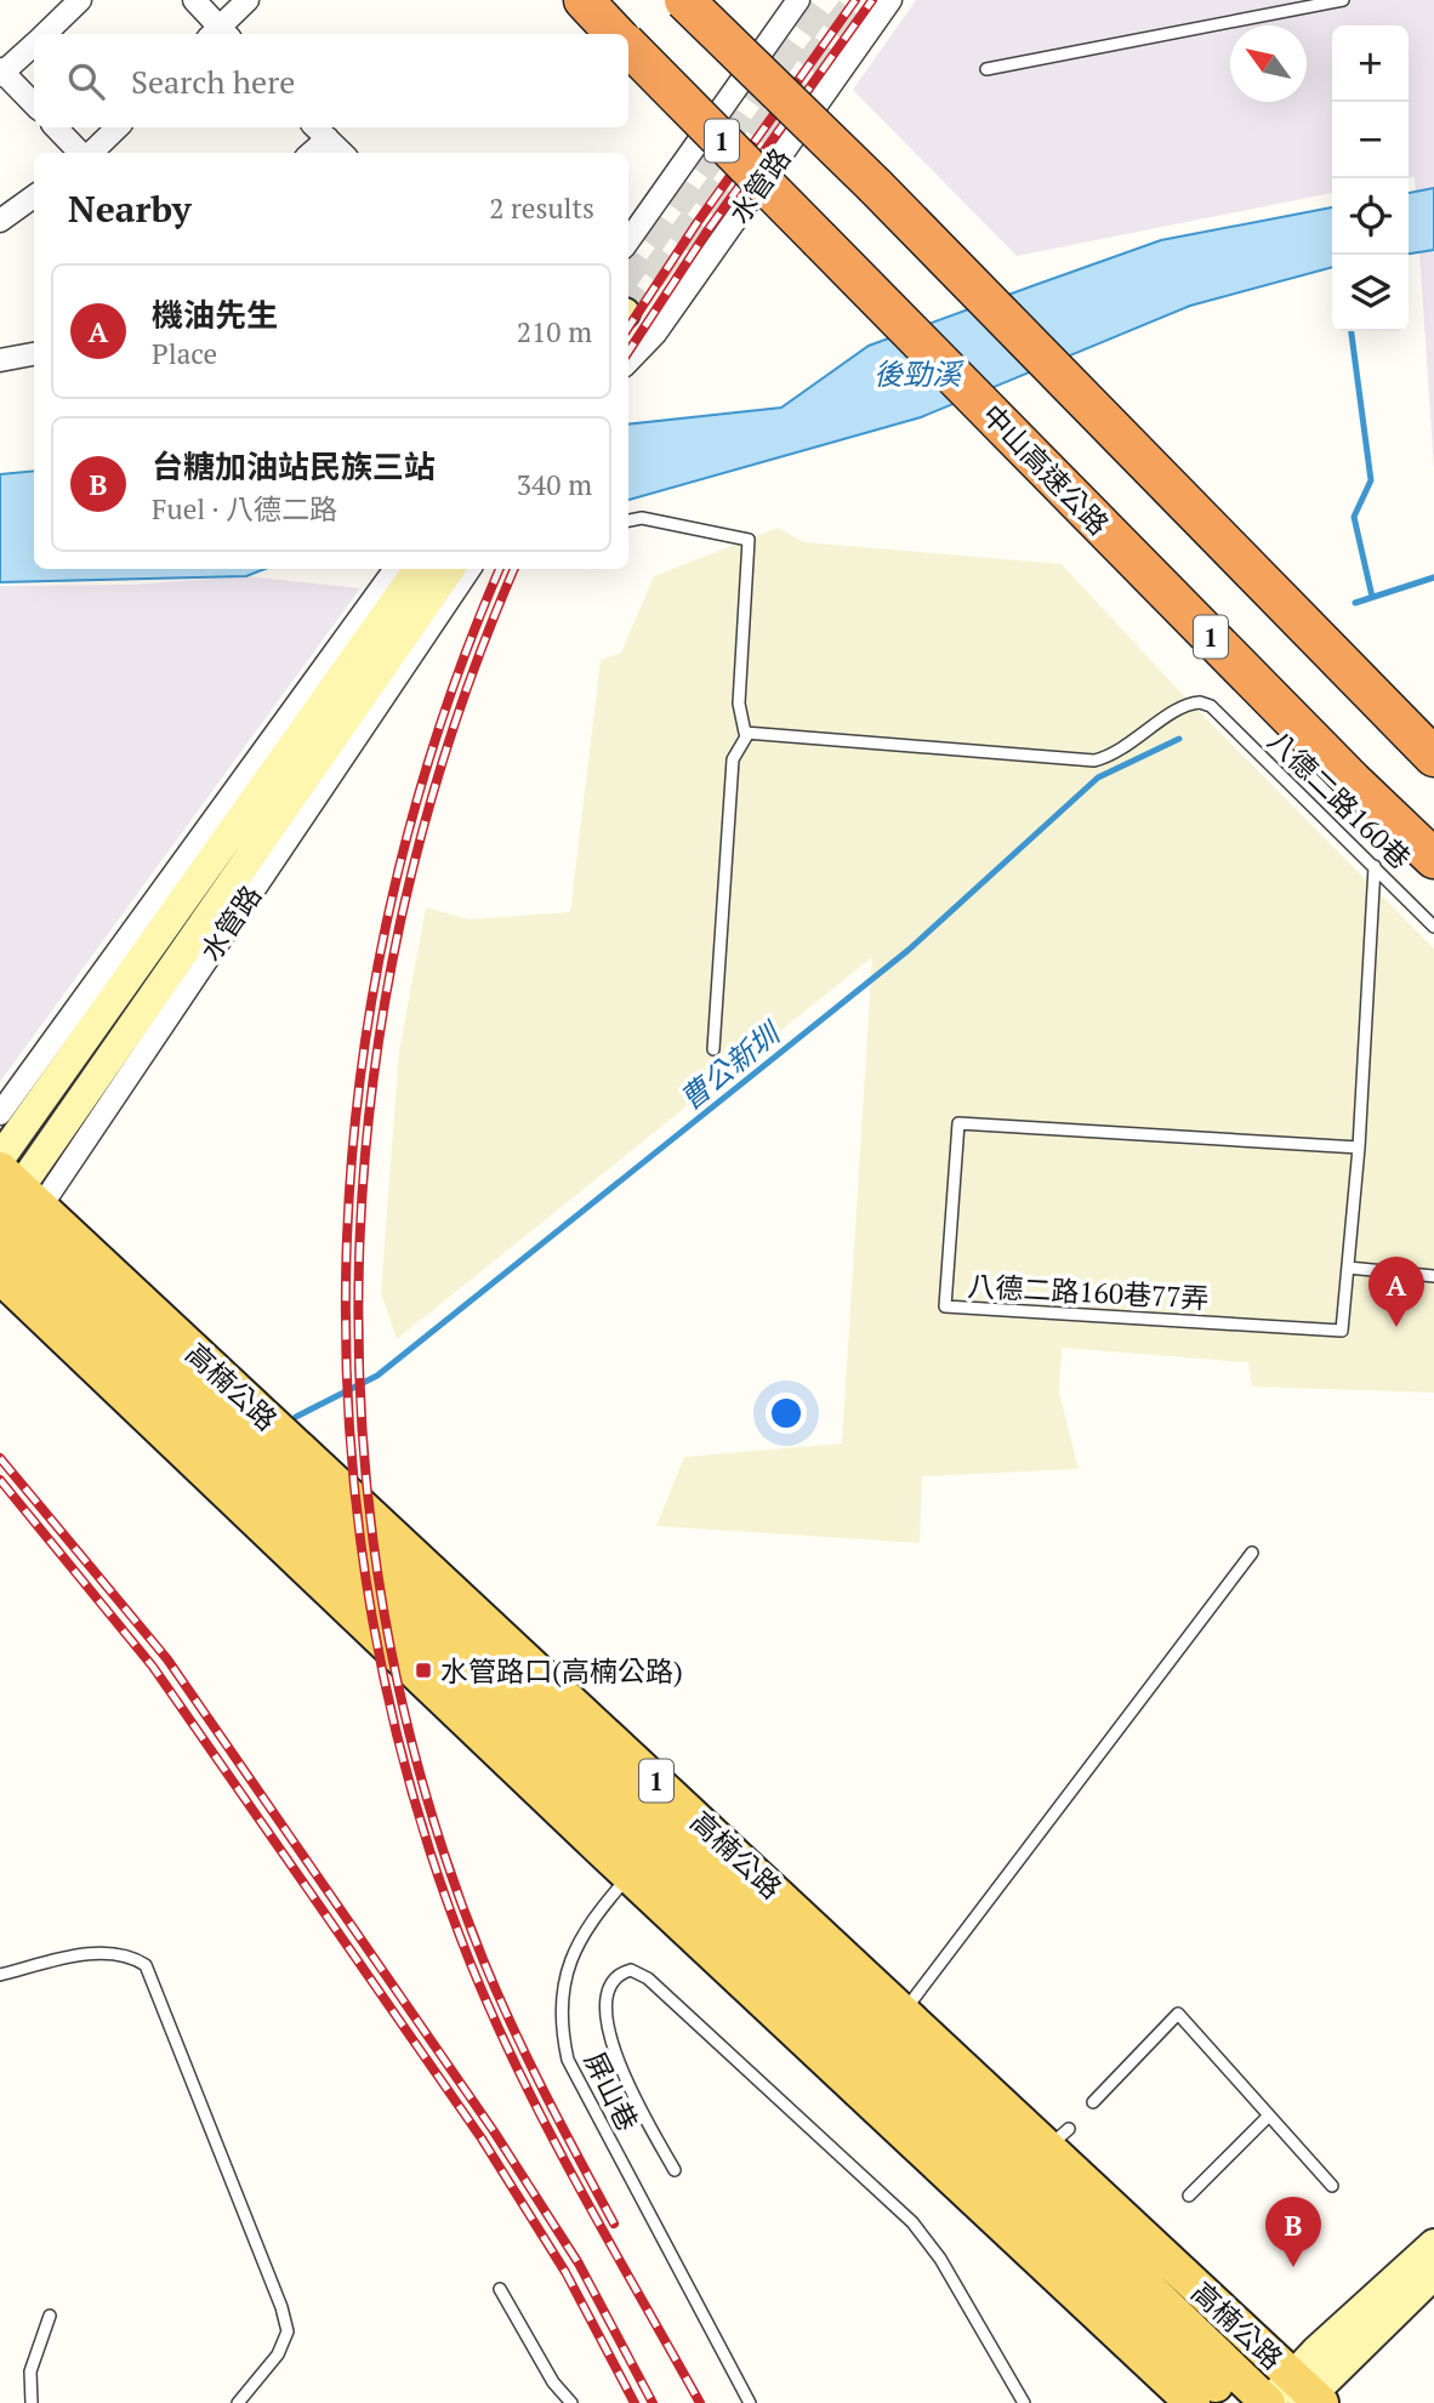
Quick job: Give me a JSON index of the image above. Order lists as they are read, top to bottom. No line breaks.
{"streets":{"highway":["1","中山高速公路"],"main road":["高楠公路"],"street":["水管路"],"lane":["八德二路160巷","八德二路160巷77弄","屏山巷"]},"crossings":[["水管路","高楠公路"],["八德二路160巷","八德二路160巷77弄"],["高楠公路","屏山巷"]],"water":["後勁溪","曹公新圳"],"places":{"transit":["水管路口(高楠公路)"]},"north":"top left","page":{"map_buttons":["+","−"],"search":"Search here","heading":["Nearby","2 results"],"list":[{"mark":"A","name":"機油先生","note":"Place","value":"210 m"},{"mark":"B","name":"台糖加油站民族三站","note":"Fuel · 八德二路","value":"340 m"}],"pins":["A","B"]}}
